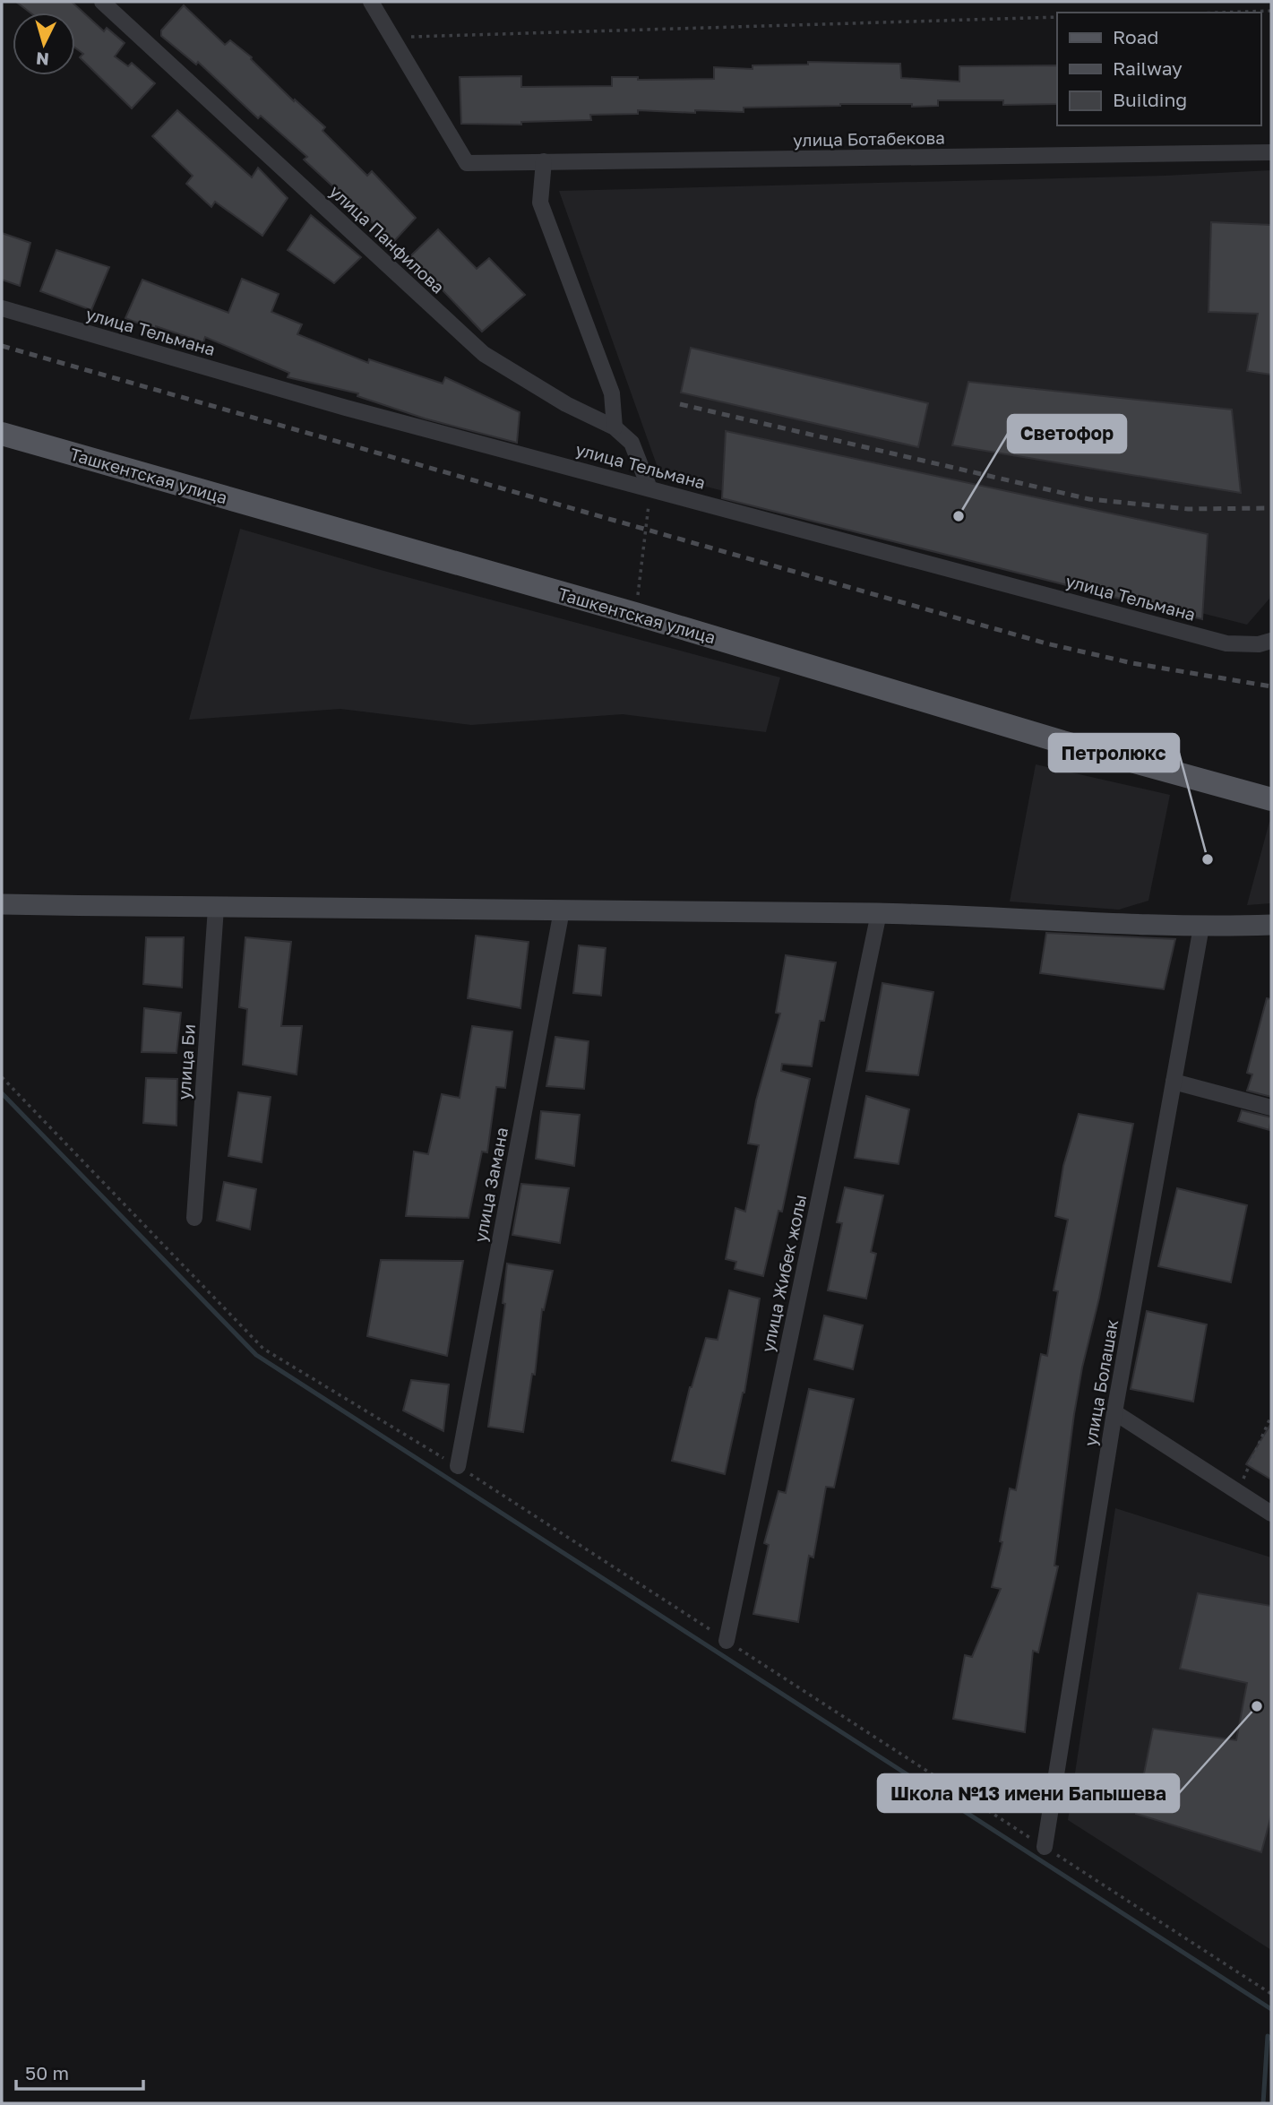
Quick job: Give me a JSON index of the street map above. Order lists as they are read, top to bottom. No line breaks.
{"streets":{"main road":["Ташкентская улица"],"street":["улица Ботабекова","улица Панфилова","улица Тельмана","улица Би","улица Замана","улица Жибек жолы","улица Болашак"]},"crossings":[["улица Панфилова","улица Тельмана"]],"places":["Светофор","Петролюкс","Школа №13 имени Бапышева"],"legend":["Road","Railway","Building"],"scale_bar":"50 m","north":"bottom"}
